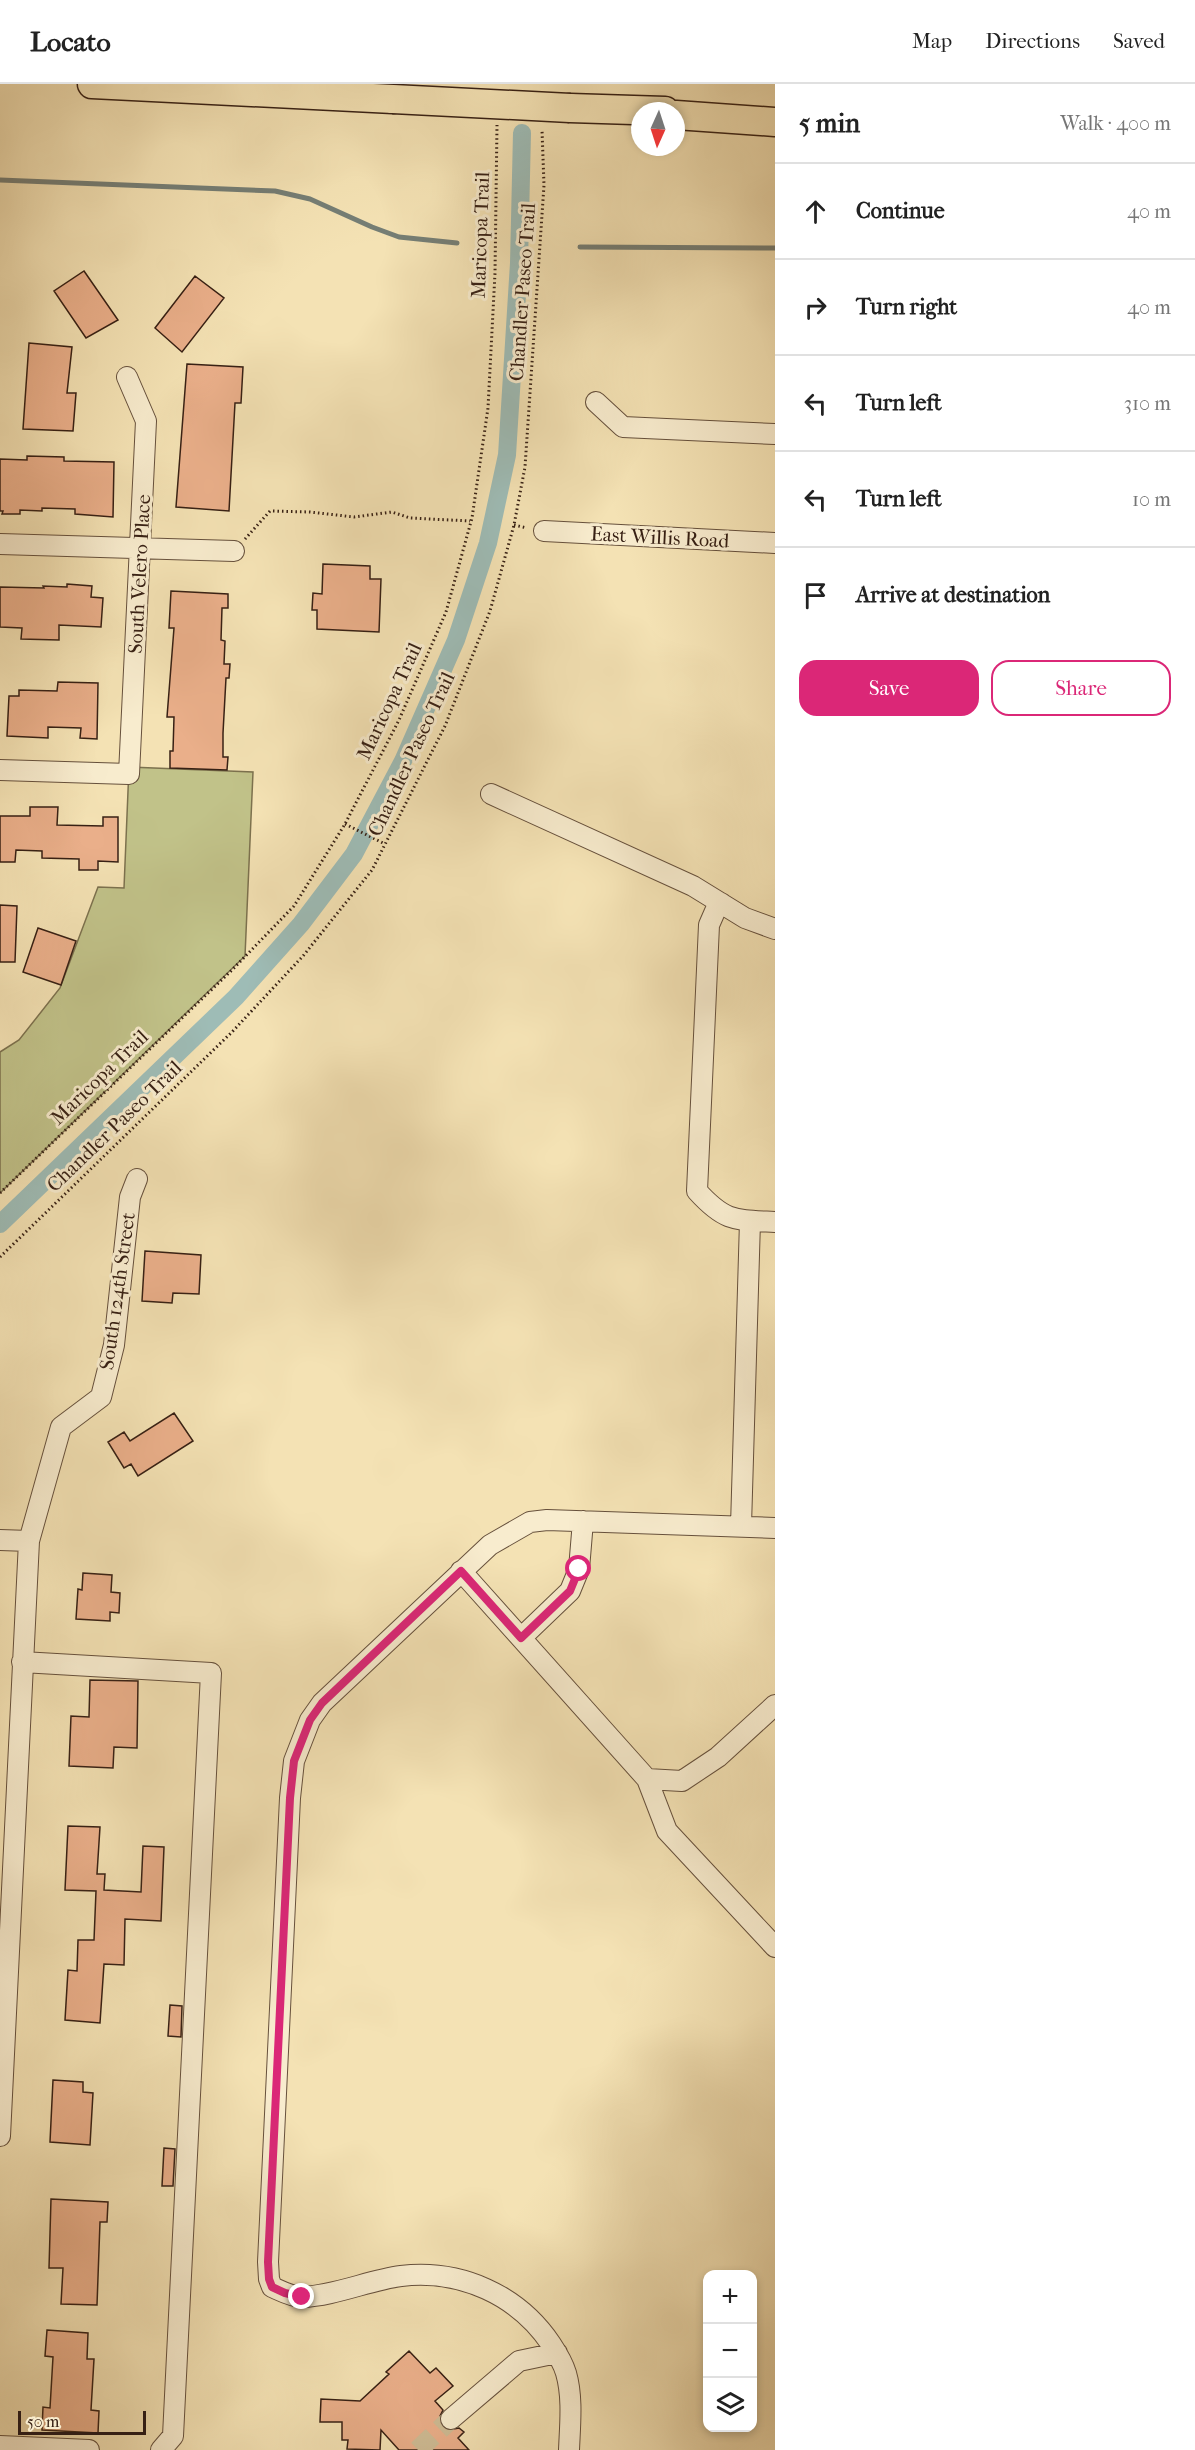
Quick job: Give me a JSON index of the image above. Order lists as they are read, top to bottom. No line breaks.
{"streets":{"street":["East Willis Road","South Velero Place","South 124th Street"],"path":["Maricopa Trail","Chandler Paseo Trail"]},"scale_bar":"50 m","north":"bottom","page":{"header":"Locato","nav":["Map","Directions","Saved"],"heading":["5 min","Walk · 400 m"],"list":[["Continue","40 m"],["Turn right","40 m"],["Turn left","310 m"],["Turn left","10 m"],"Arrive at destination"],"buttons":["Save","Share"],"map_buttons":["+","−"],"scale":"50 m"}}
